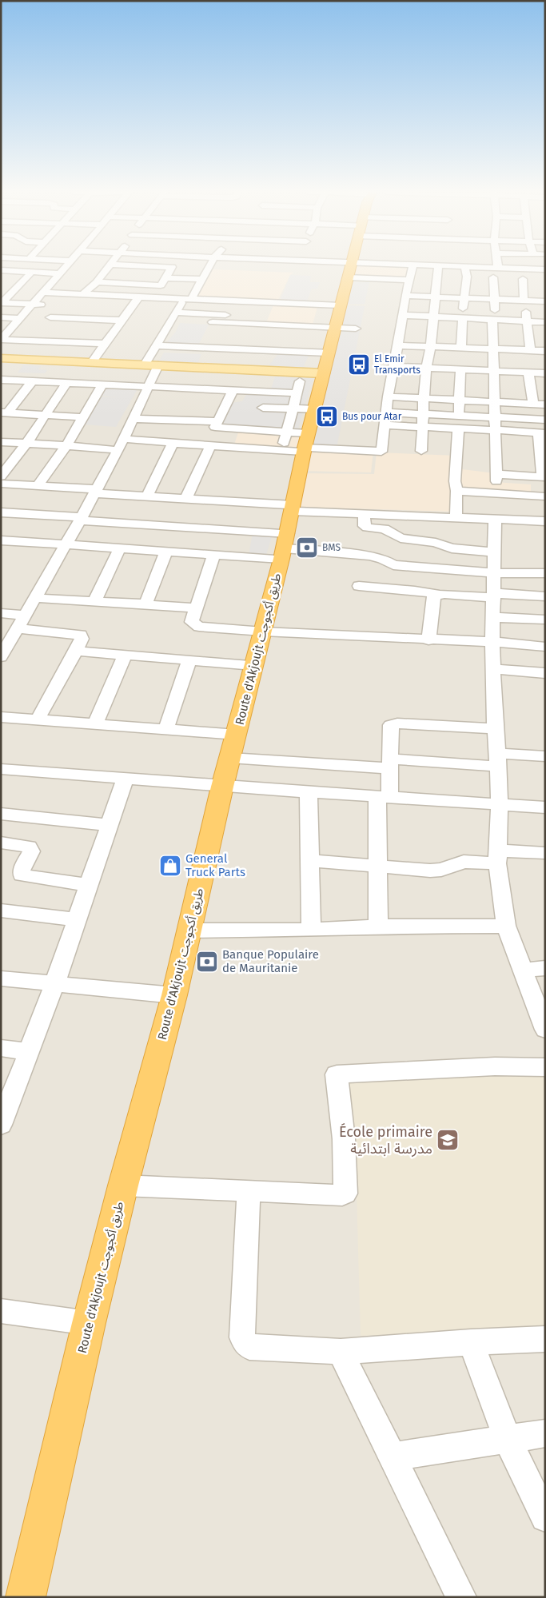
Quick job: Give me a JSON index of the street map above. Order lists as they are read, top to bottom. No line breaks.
{"streets":{"highway":["Route d'Akjoujt طريق أكجوجت"]},"places":{"bus stop":["El Emir Transports","Bus pour Atar"],"bank":["BMS","Banque Populaire de Mauritanie"],"shop":["General Truck Parts"],"school or university":["École primaire مدرسة ابتدائية"]}}
